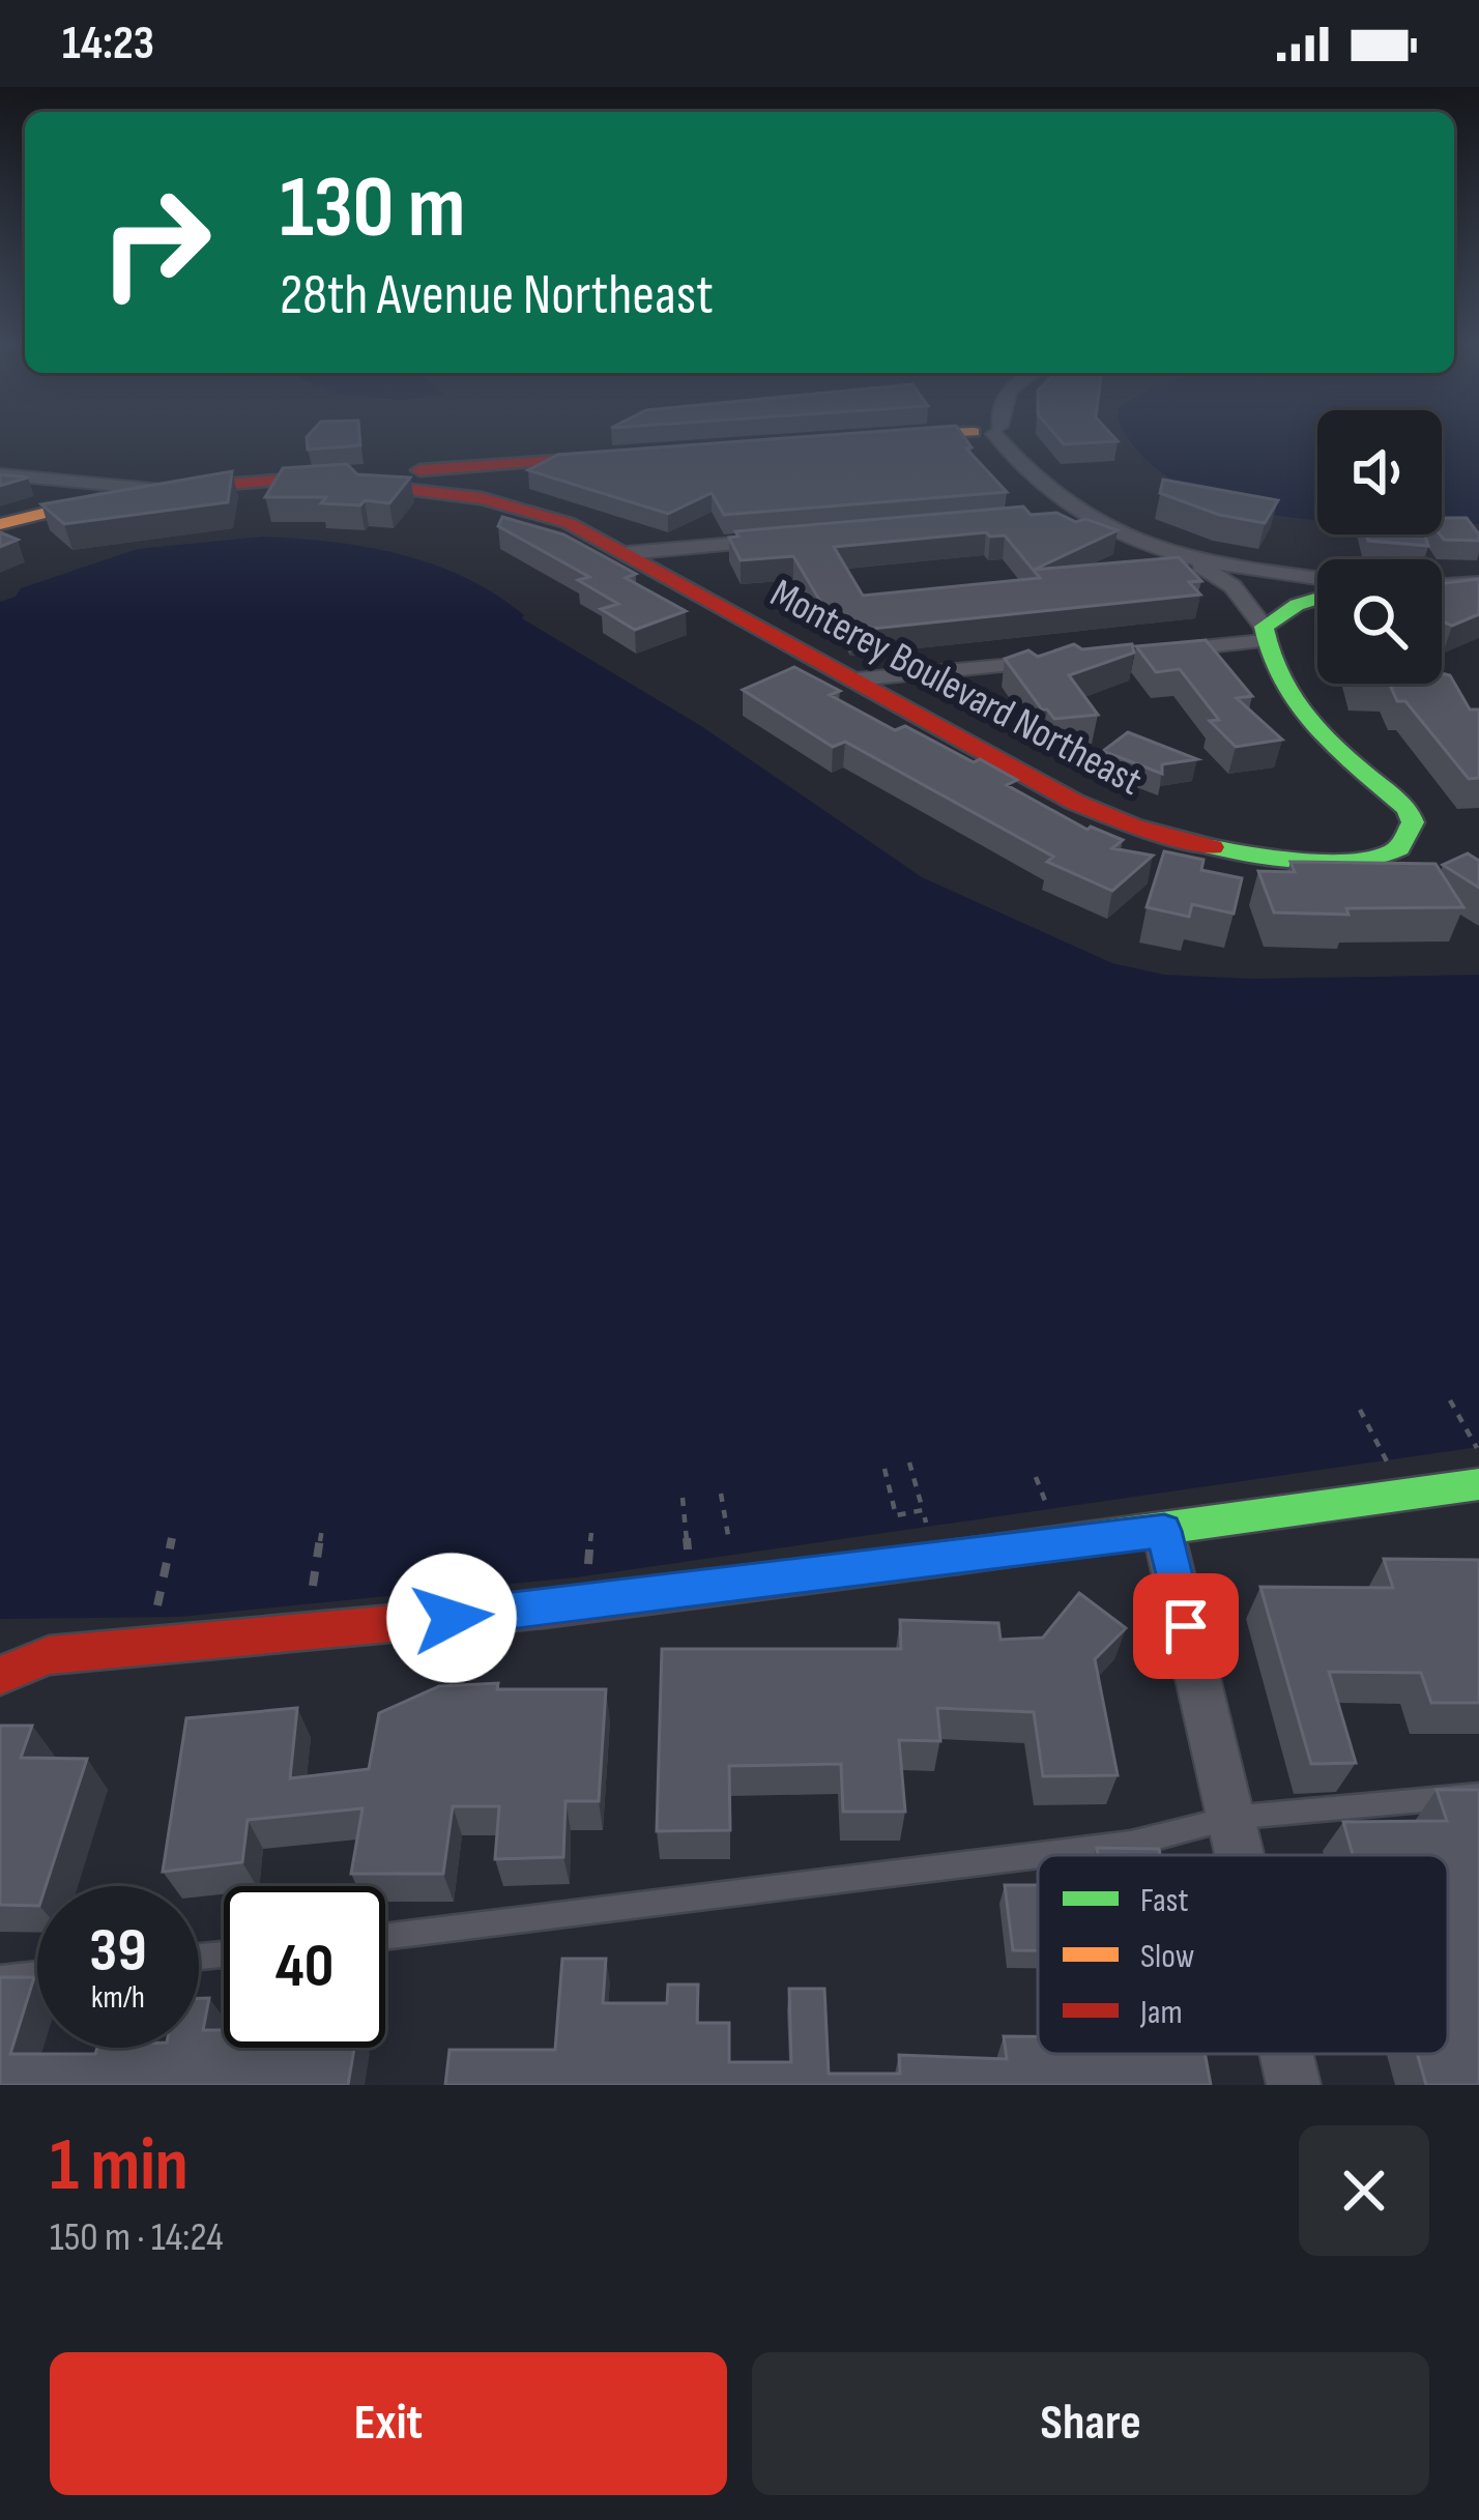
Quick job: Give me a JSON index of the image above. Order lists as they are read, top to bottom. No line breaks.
{"streets":{"street":["Monterey Boulevard Northeast"]},"legend":["Fast","Slow","Jam"],"page":{"status":"14:23","turn":["130 m","28th Avenue Northeast"],"speed":"39 km/h","limit":"40","heading":["1 min","150 m · 14:24"],"buttons":["Exit","Share"]}}
